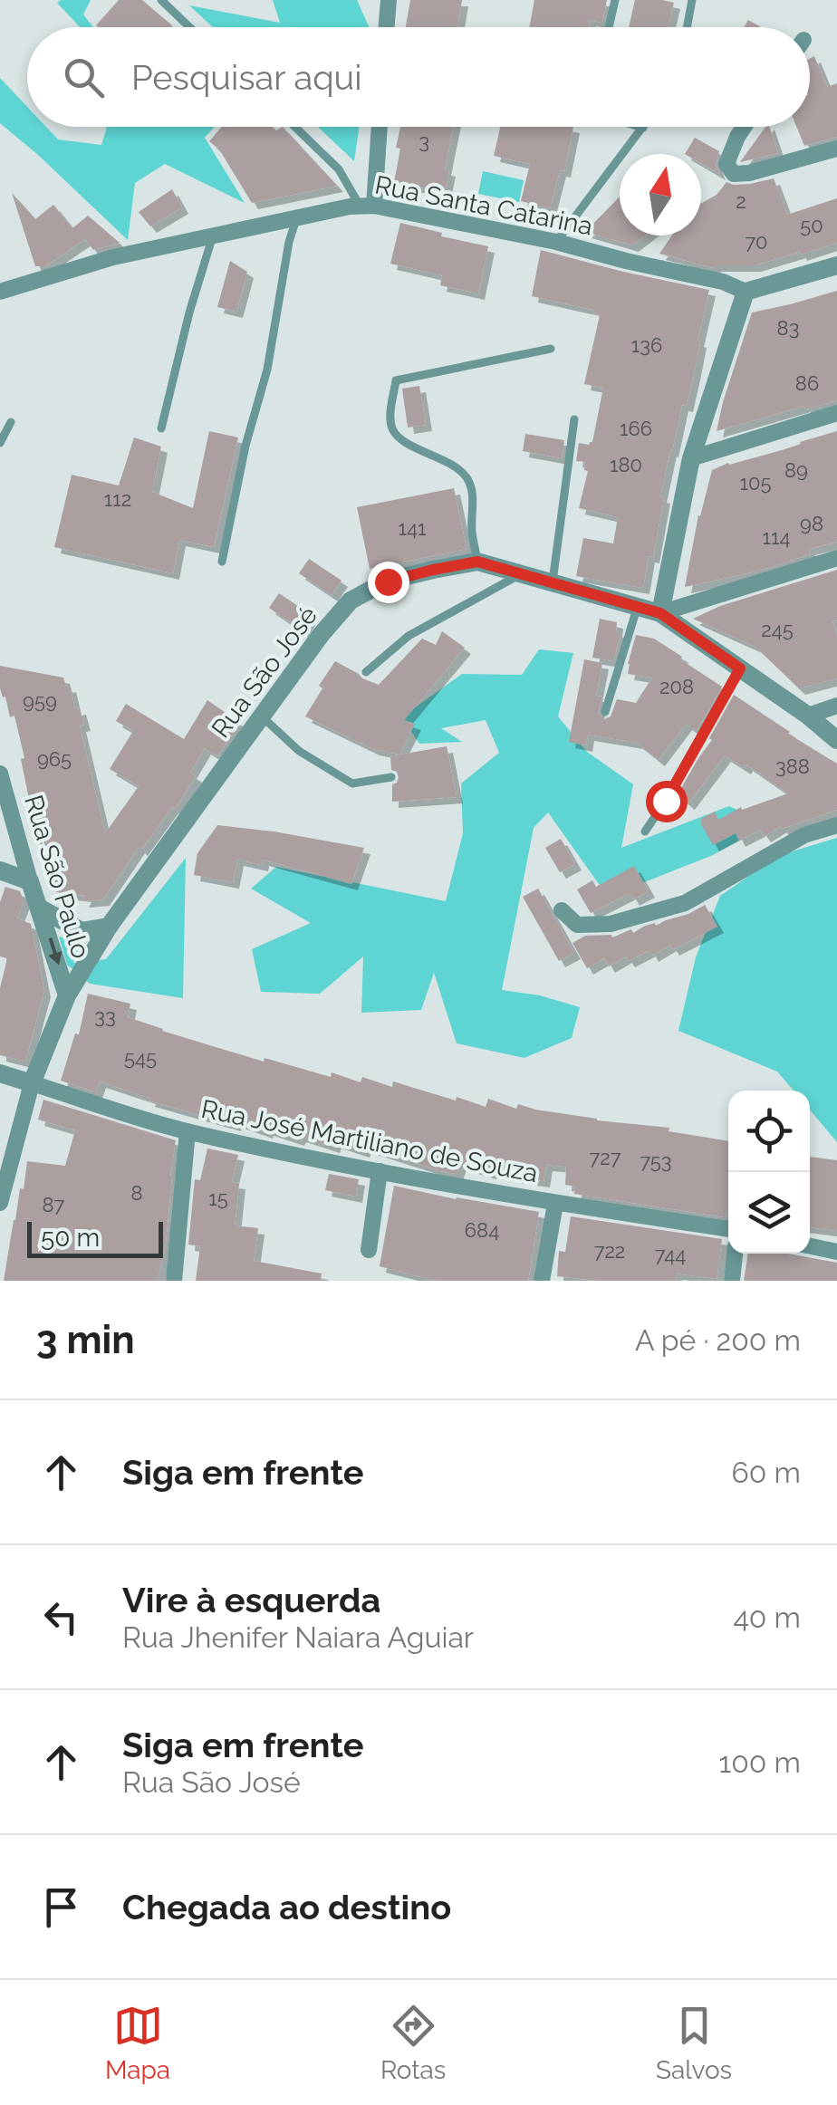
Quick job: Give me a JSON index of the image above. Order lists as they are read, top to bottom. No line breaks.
{"streets":{"street":["Rua Santa Catarina","Rua São José","Rua São Paulo","Rua José Martiliano de Souza"]},"crossings":[["Rua São José","Rua São Paulo"],["Rua São José","Rua José Martiliano de Souza"]],"one_way":["Rua São Paulo"],"house_numbers":["3","2","50","70","83","136","86","166","180","89","105","112","98","141","114","245","208","959","965","388","33","545","727","753","8","15","87","684","722","744"],"scale_bar":"50 m","north":"top","page":{"search":"Pesquisar aqui","scale":"50 m","heading":["3 min","A pé · 200 m"],"list":[["Siga em frente","60 m"],["Vire à esquerda","Rua Jhenifer Naiara Aguiar","40 m"],["Siga em frente","Rua São José","100 m"],"Chegada ao destino"],"nav":["Mapa","Rotas","Salvos"]}}
